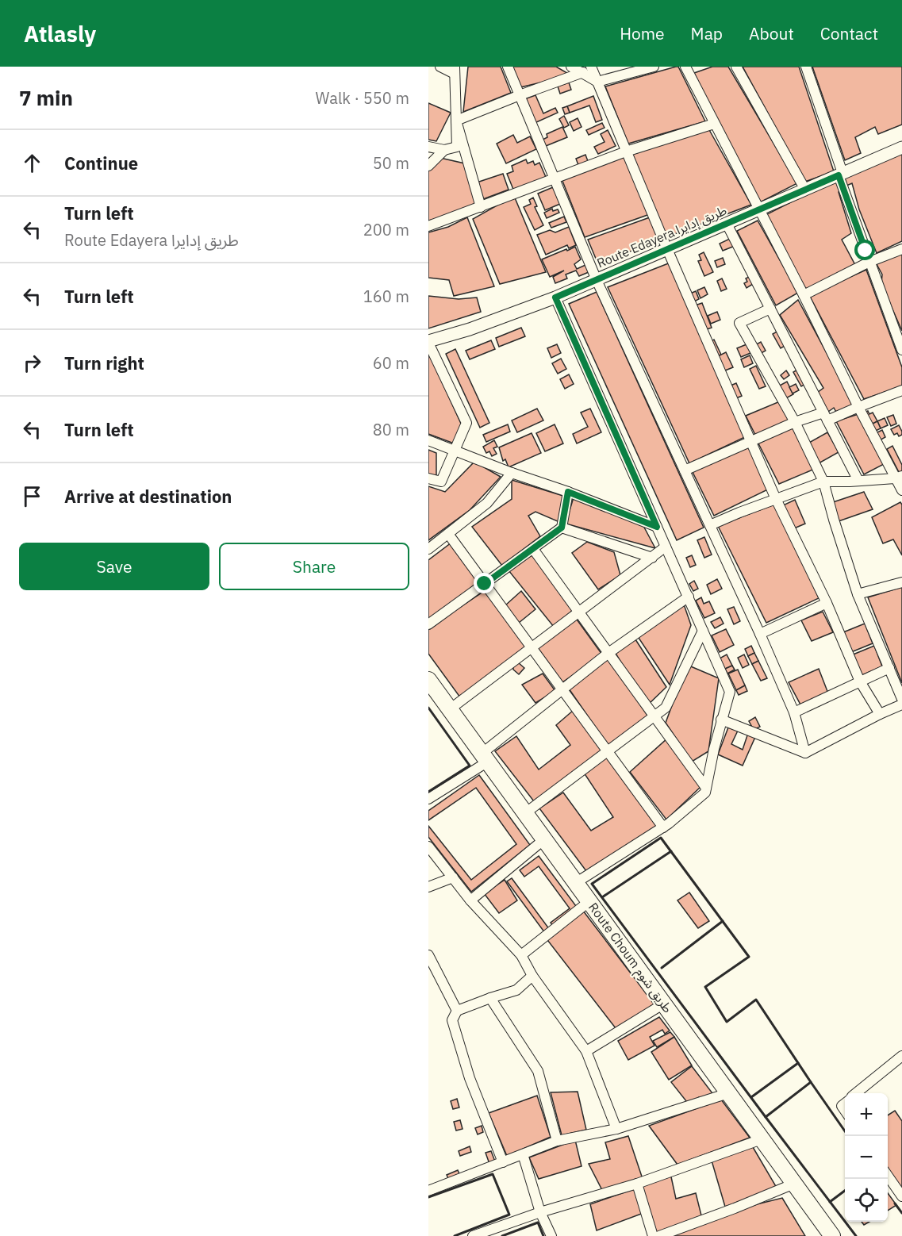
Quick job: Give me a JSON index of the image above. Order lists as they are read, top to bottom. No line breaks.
{"streets":{"highway":["Route Choum طريق شوم"],"street":["Route Edayera طريق إدايرا"]},"page":{"header":"Atlasly","nav":["Home","Map","About","Contact"],"heading":["7 min","Walk · 550 m"],"list":[["Continue","50 m"],["Turn left","Route Edayera طريق إدايرا","200 m"],["Turn left","160 m"],["Turn right","60 m"],["Turn left","80 m"],"Arrive at destination"],"buttons":["Save","Share"],"map_buttons":["+","−"]}}
